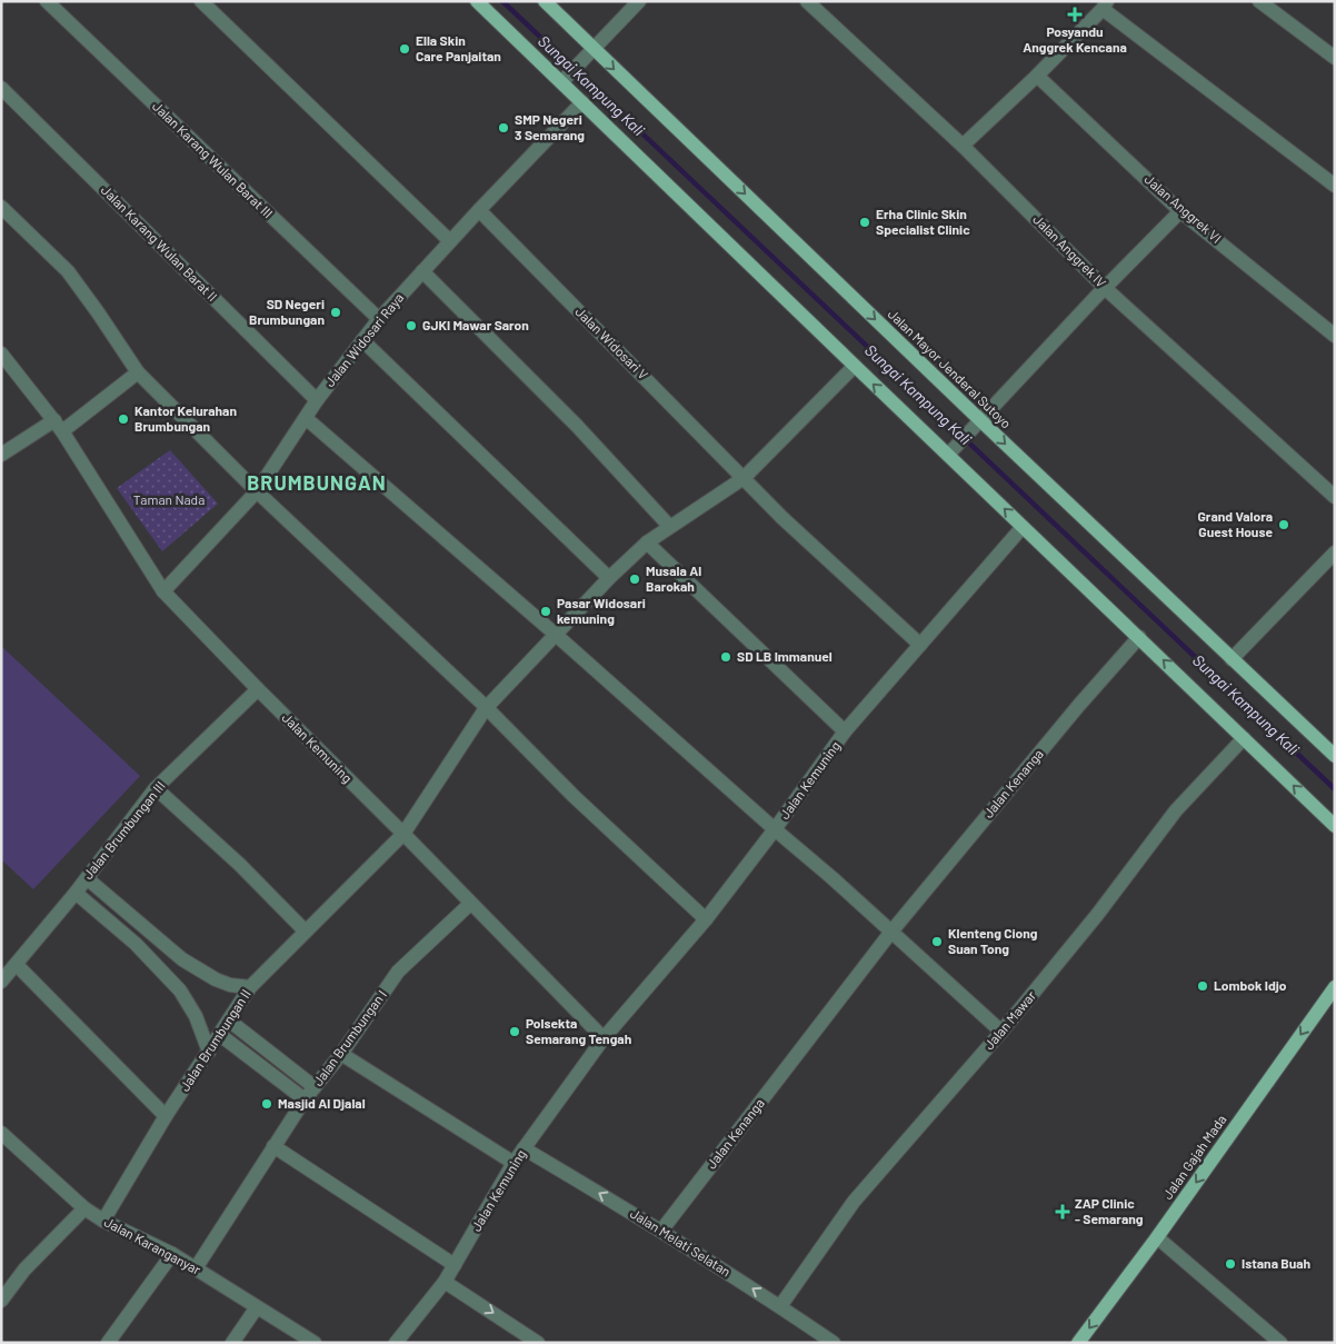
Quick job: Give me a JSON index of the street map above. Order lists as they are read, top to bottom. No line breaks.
{"streets":{"main road":["Jalan Mayor Jenderal Sutoyo","Jalan Gajah Mada"],"street":["Jalan Karang Wulan Barat III","Jalan Anggrek VI","Jalan Karang Wulan Barat II","Jalan Anggrek IV","Jalan Widosari Raya","Jalan Widosari V","Jalan Kemuning","Jalan Kenanga","Jalan Brumbungan III","Jalan Mawar","Jalan Brumbungan I","Jalan Brumbungan II","Jalan Melati Selatan","Jalan Karanganyar"]},"crossings":[["Jalan Karang Wulan Barat III","Jalan Widosari Raya"],["Jalan Karang Wulan Barat II","Jalan Widosari Raya"],["Jalan Widosari Raya","Jalan Widosari V"],["Jalan Widosari Raya","Jalan Kemuning"],["Jalan Widosari V","Jalan Kemuning"],["Jalan Widosari V","Jalan Brumbungan II"],["Jalan Kemuning","Jalan Brumbungan III"],["Jalan Kemuning","Jalan Brumbungan I"],["Jalan Kemuning","Jalan Brumbungan II"],["Jalan Kemuning","Jalan Melati Selatan"],["Jalan Kenanga","Jalan Melati Selatan"],["Jalan Mawar","Jalan Melati Selatan"],["Jalan Brumbungan I","Jalan Karanganyar"],["Jalan Brumbungan II","Jalan Karanganyar"]],"one_way":["Jalan Gajah Mada","Jalan Melati Selatan"],"districts":["BRUMBUNGAN"],"water":["Sungai Kampung Kali"],"parks":["Taman Nada"],"places":{"health":["Posyandu Anggrek Kencana","ZAP Clinic - Semarang"],"other":["Ella Skin Care Panjaitan","SMP Negeri 3 Semarang","Erha Clinic Skin Specialist Clinic","SD Negeri Brumbungan","GJKI Mawar Saron","Kantor Kelurahan Brumbungan","Grand Valora Guest House","Musala Al Barokah","Pasar Widosari kemuning","SD LB Immanuel","Klenteng Ciong Suan Tong","Lombok Idjo","Polsekta Semarang Tengah","Masjid Al Djalal","Istana Buah"]}}
